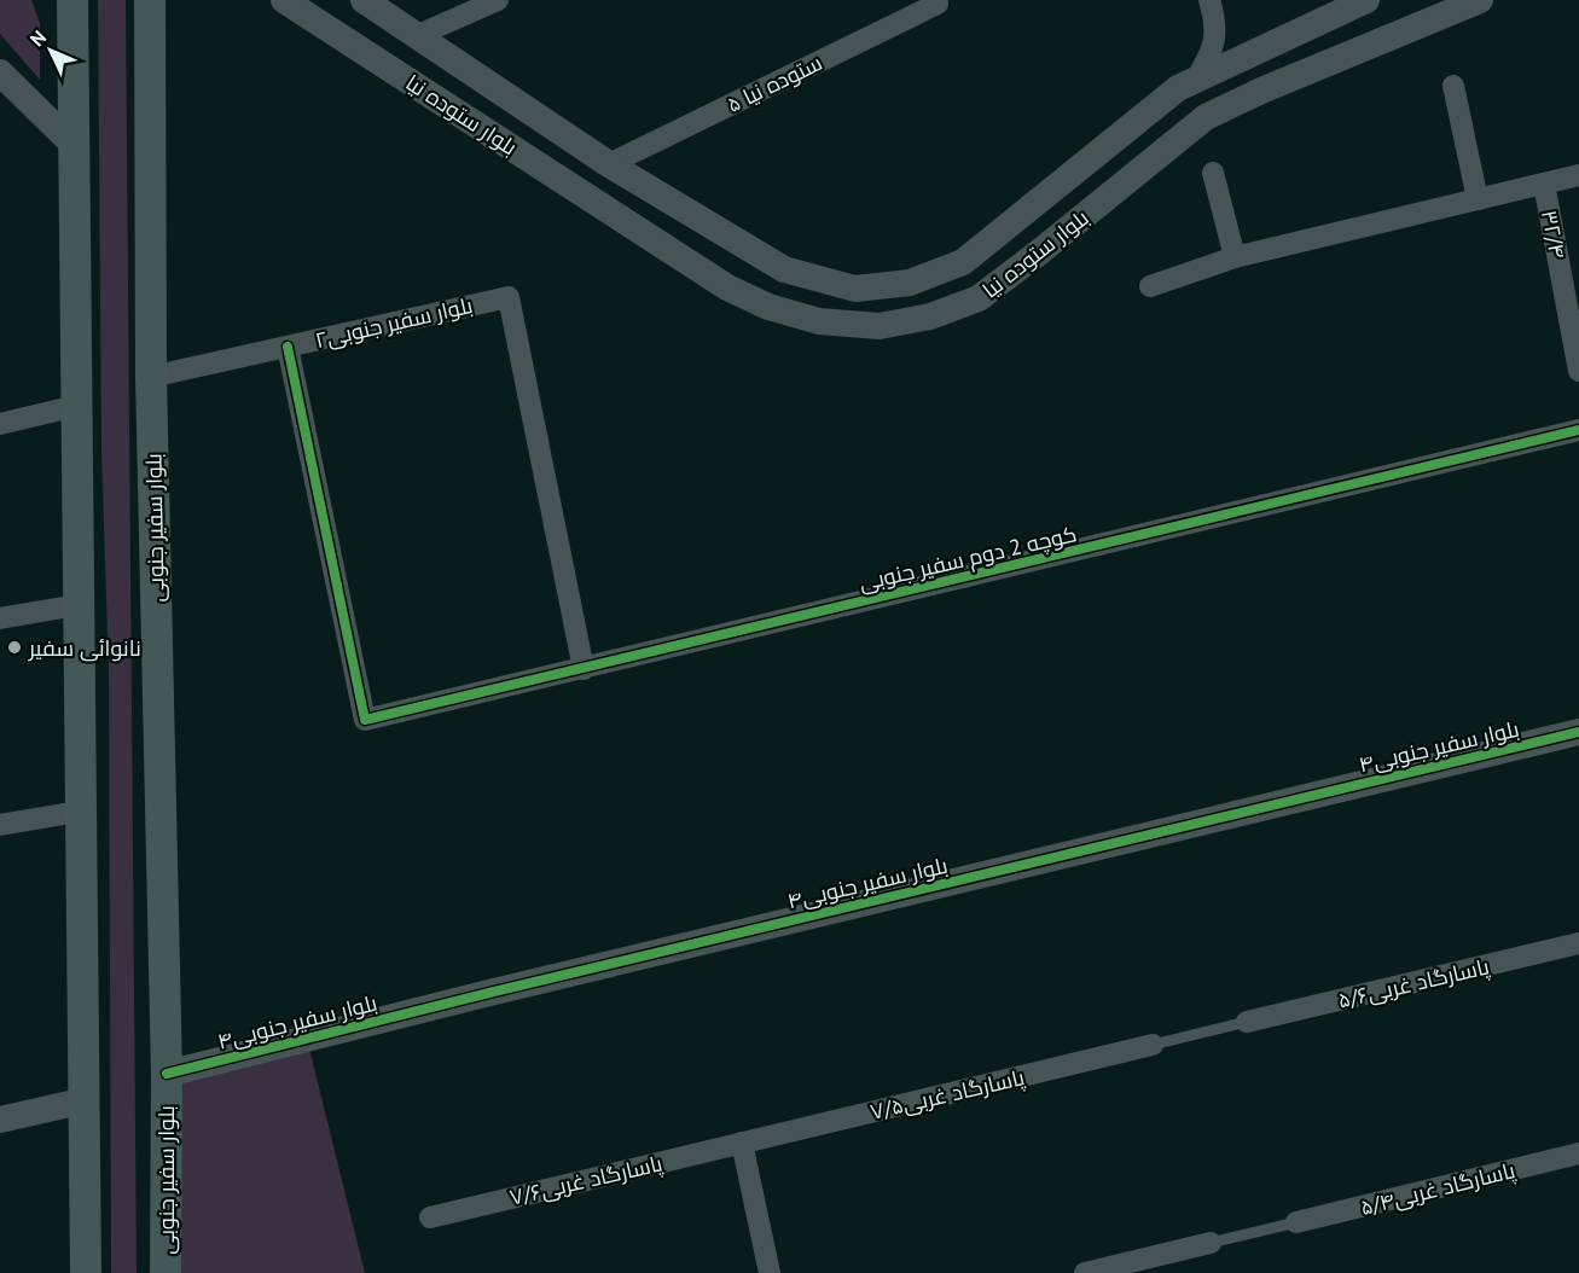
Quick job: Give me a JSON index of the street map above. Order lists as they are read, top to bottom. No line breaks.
{"streets":{"main road":["بلوار سفیر جنوبی"],"street":["ستوده نیا ۵","بلوار ستوده نیا","۳۲/۴","بلوار سفیر جنوبی۲","کوچه 2 دوم سفیر جنوبی","بلوار سفیر جنوبی۴","پاسارگاد غربی۵/۶","پاسارگاد غربی۷/۵","پاسارگاد غربی۷/۶","پاسارگاد غربی۵/۴"]},"crossings":[["ستوده نیا ۵","بلوار ستوده نیا"],["بلوار سفیر جنوبی۲","بلوار سفیر جنوبی"],["بلوار سفیر جنوبی۲","کوچه 2 دوم سفیر جنوبی"],["بلوار سفیر جنوبی","بلوار سفیر جنوبی۴"],["پاسارگاد غربی۷/۵","پاسارگاد غربی۷/۶"]],"places":["نانوائی سفیر"],"north":"top left"}
